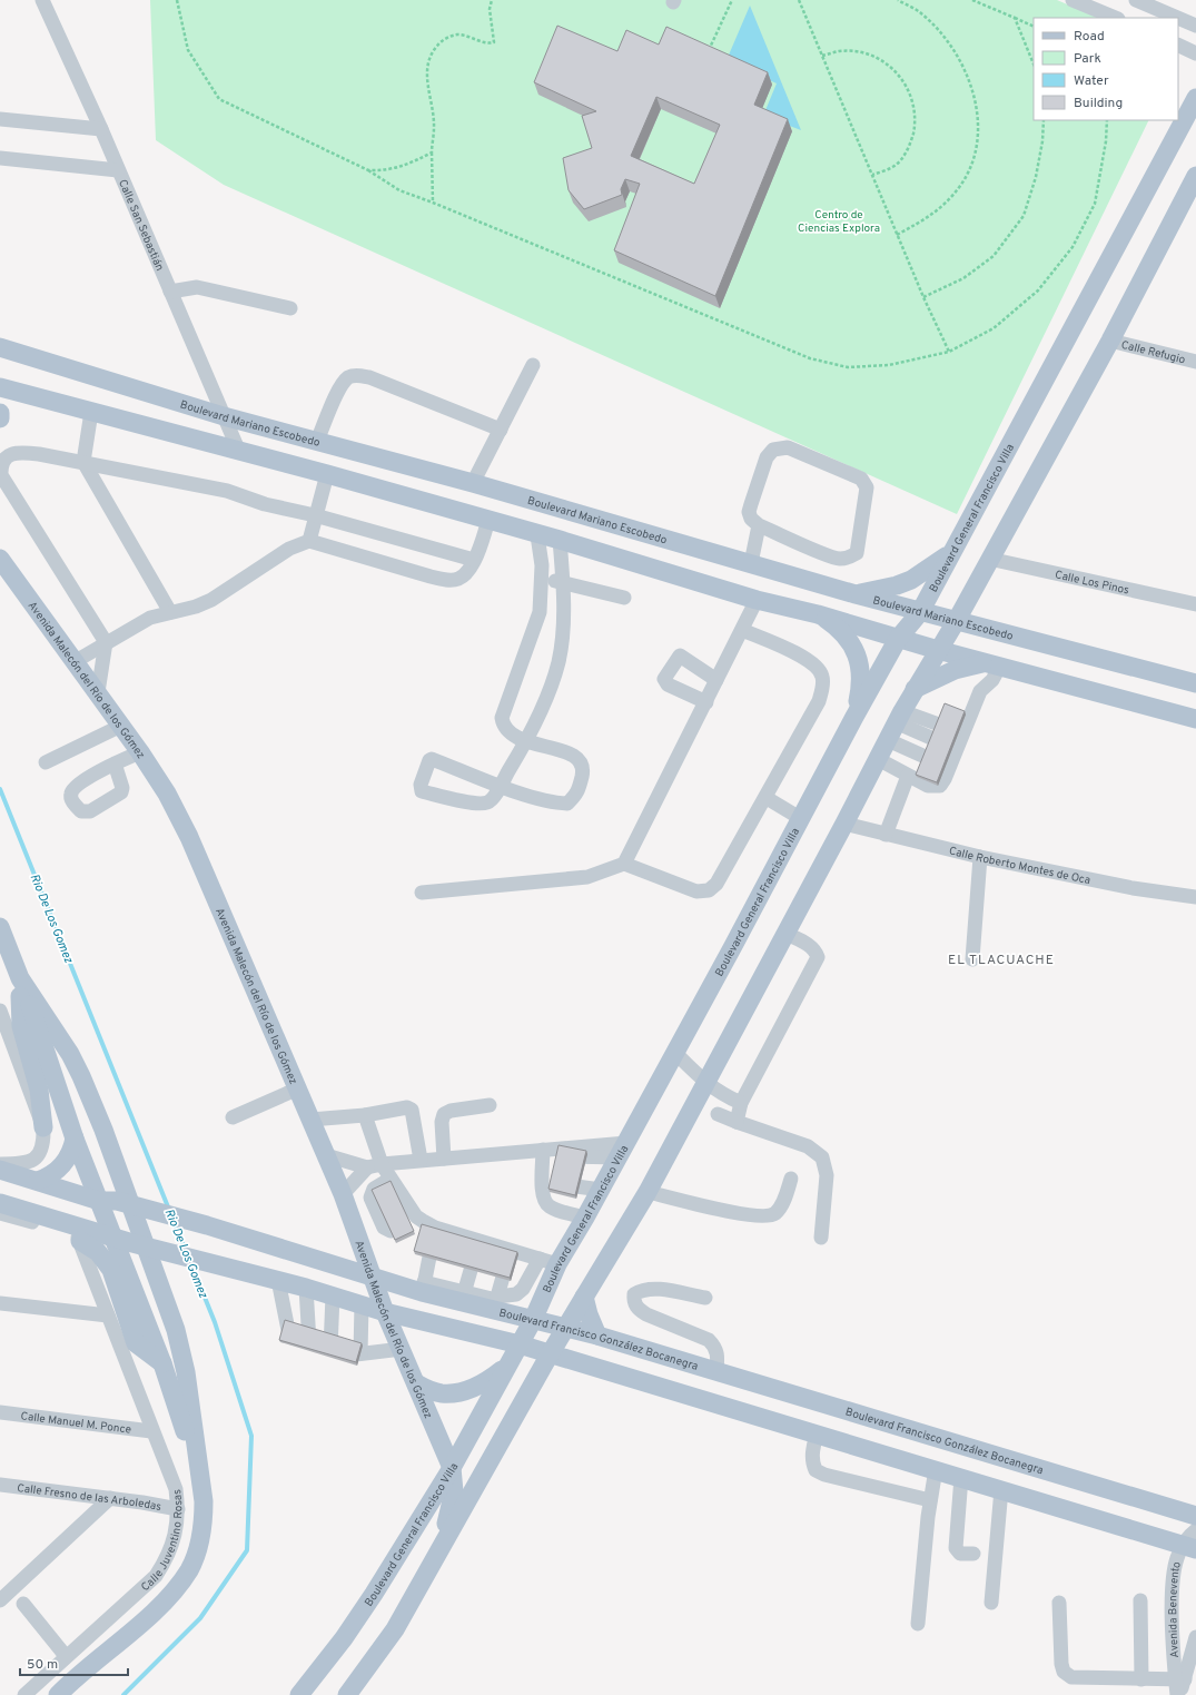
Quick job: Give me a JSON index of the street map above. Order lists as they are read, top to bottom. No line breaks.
{"streets":{"main road":["Boulevard Mariano Escobedo","Boulevard General Francisco Villa","Avenida Malecón del Río de los Gómez","Boulevard Francisco González Bocanegra"],"street":["Calle San Sebastián","Calle Refugio","Calle Los Pinos","Calle Roberto Montes de Oca","Calle Manuel M. Ponce","Calle Fresno de las Arboledas","Calle Juventino Rosas","Avenida Benevento"]},"crossings":[["Calle San Sebastián","Boulevard Mariano Escobedo"],["Boulevard Mariano Escobedo","Boulevard General Francisco Villa"],["Boulevard General Francisco Villa","Avenida Malecón del Río de los Gómez"],["Boulevard General Francisco Villa","Boulevard Francisco González Bocanegra"],["Avenida Malecón del Río de los Gómez","Boulevard Francisco González Bocanegra"],["Calle Manuel M. Ponce","Calle Juventino Rosas"],["Calle Fresno de las Arboledas","Calle Juventino Rosas"]],"districts":["EL TLACUACHE"],"water":["Rio De Los Gomez"],"parks":["Centro de Ciencias Explora"],"legend":["Road","Park","Water","Building"],"scale_bar":"50 m"}
